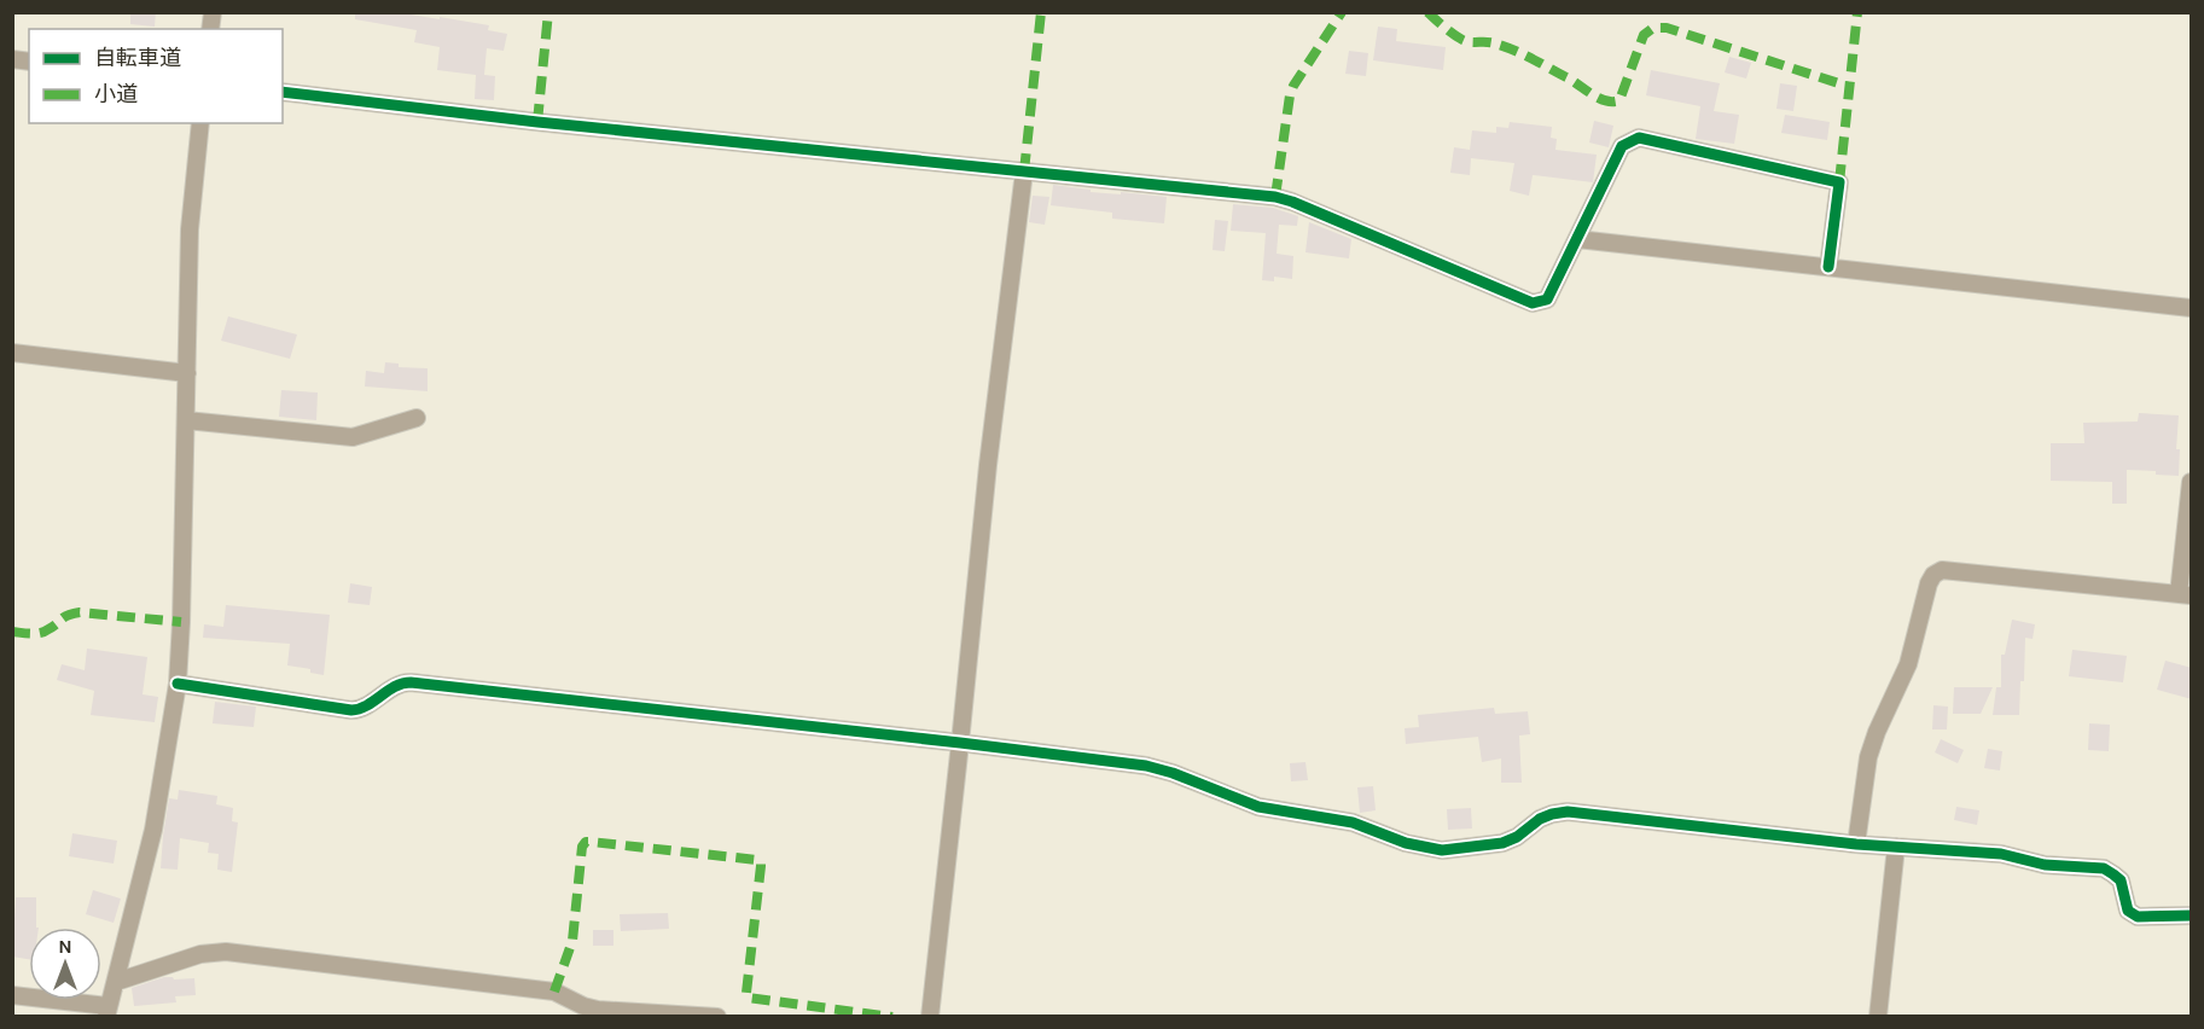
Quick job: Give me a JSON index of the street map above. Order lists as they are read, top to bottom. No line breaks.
{"legend":["自転車道","小道"],"north":"top"}
